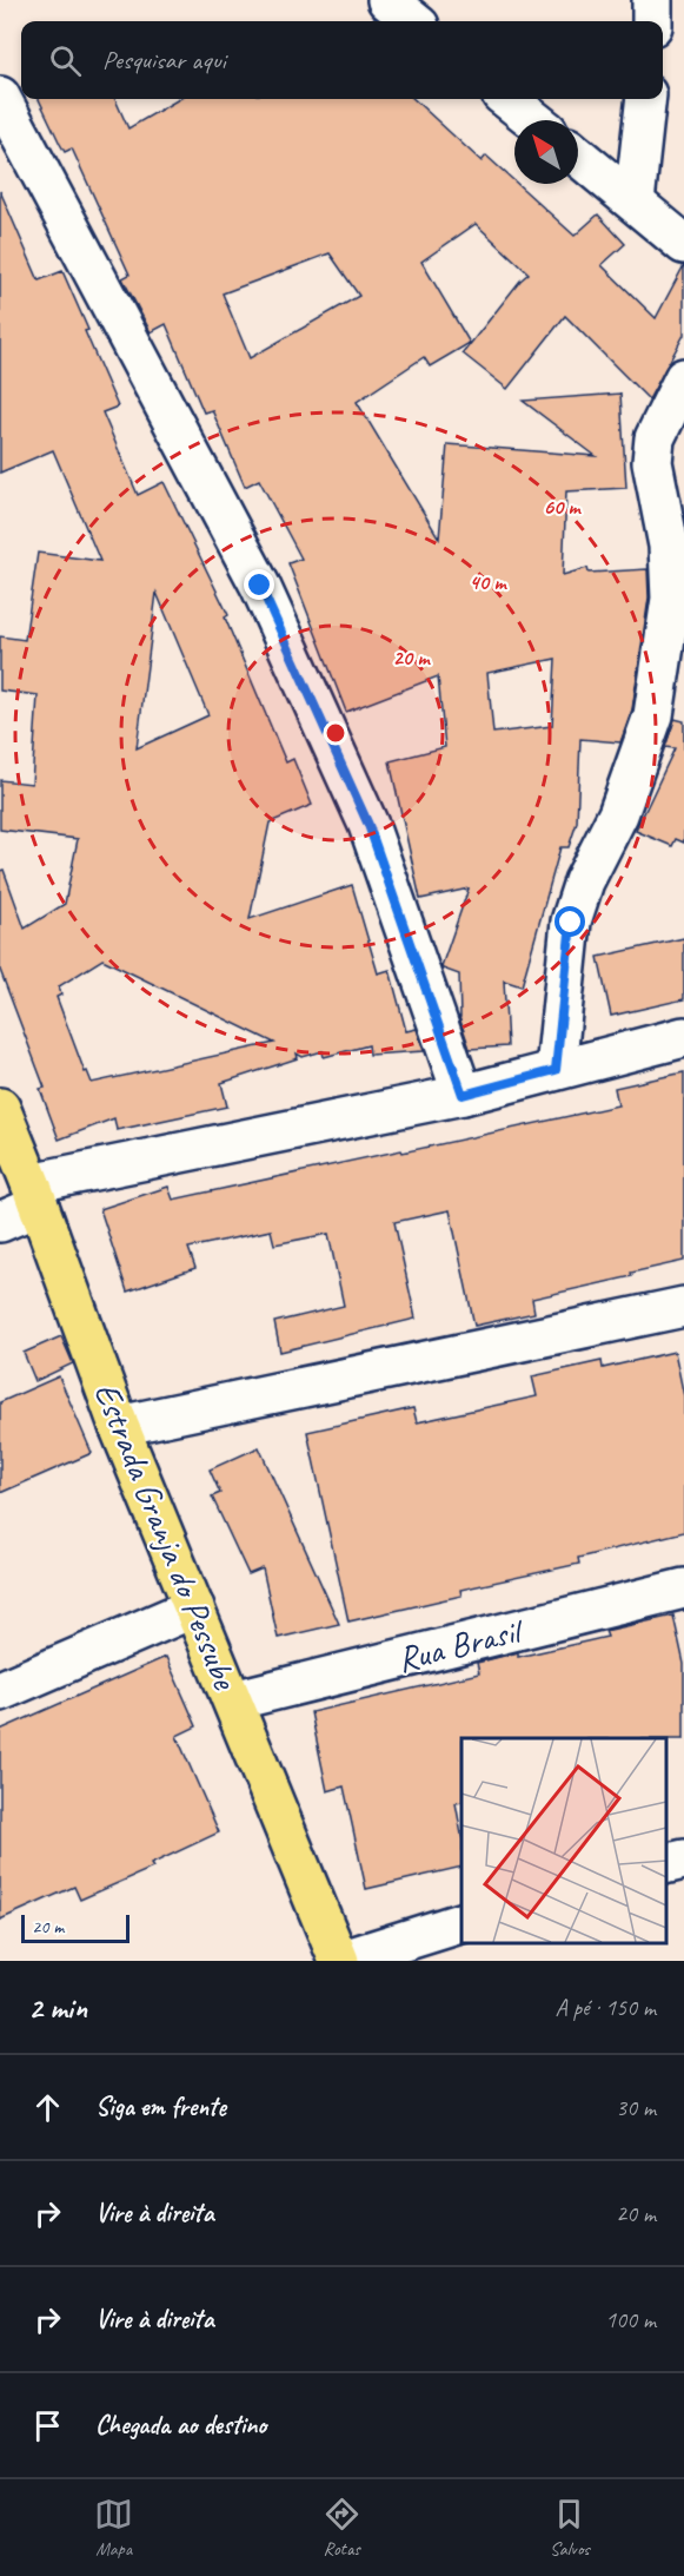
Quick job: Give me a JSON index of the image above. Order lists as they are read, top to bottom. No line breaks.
{"streets":{"main road":["Estrada Granja do Pessube"],"street":["Rua Brasil"]},"crossings":[["Estrada Granja do Pessube","Rua Brasil"]],"scale_bar":"20 m","north":"top left","page":{"search":"Pesquisar aqui","scale":"20 m","heading":["2 min","A pé · 150 m"],"list":[["Siga em frente","30 m"],["Vire à direita","20 m"],["Vire à direita","100 m"],"Chegada ao destino"],"nav":["Mapa","Rotas","Salvos"]},"rings":["60 m","40 m","20 m"]}
